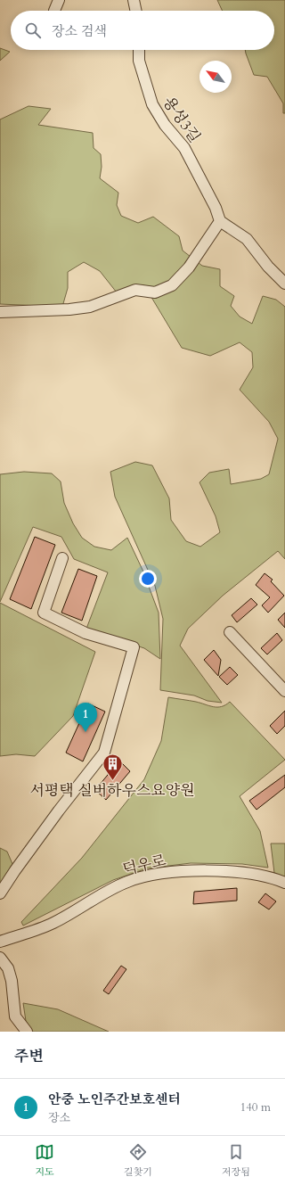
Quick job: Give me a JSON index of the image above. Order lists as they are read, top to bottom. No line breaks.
{"streets":{"street":["용성3길","덕우로"]},"places":{"building":["서평택 실버하우스요양원"]},"north":"top left","page":{"search":"장소 검색","pins":"1","heading":"주변","list":[{"mark":"1","name":"안중 노인주간보호센터","note":"장소","value":"140 m"}],"nav":["지도","길찾기","저장됨"]}}
